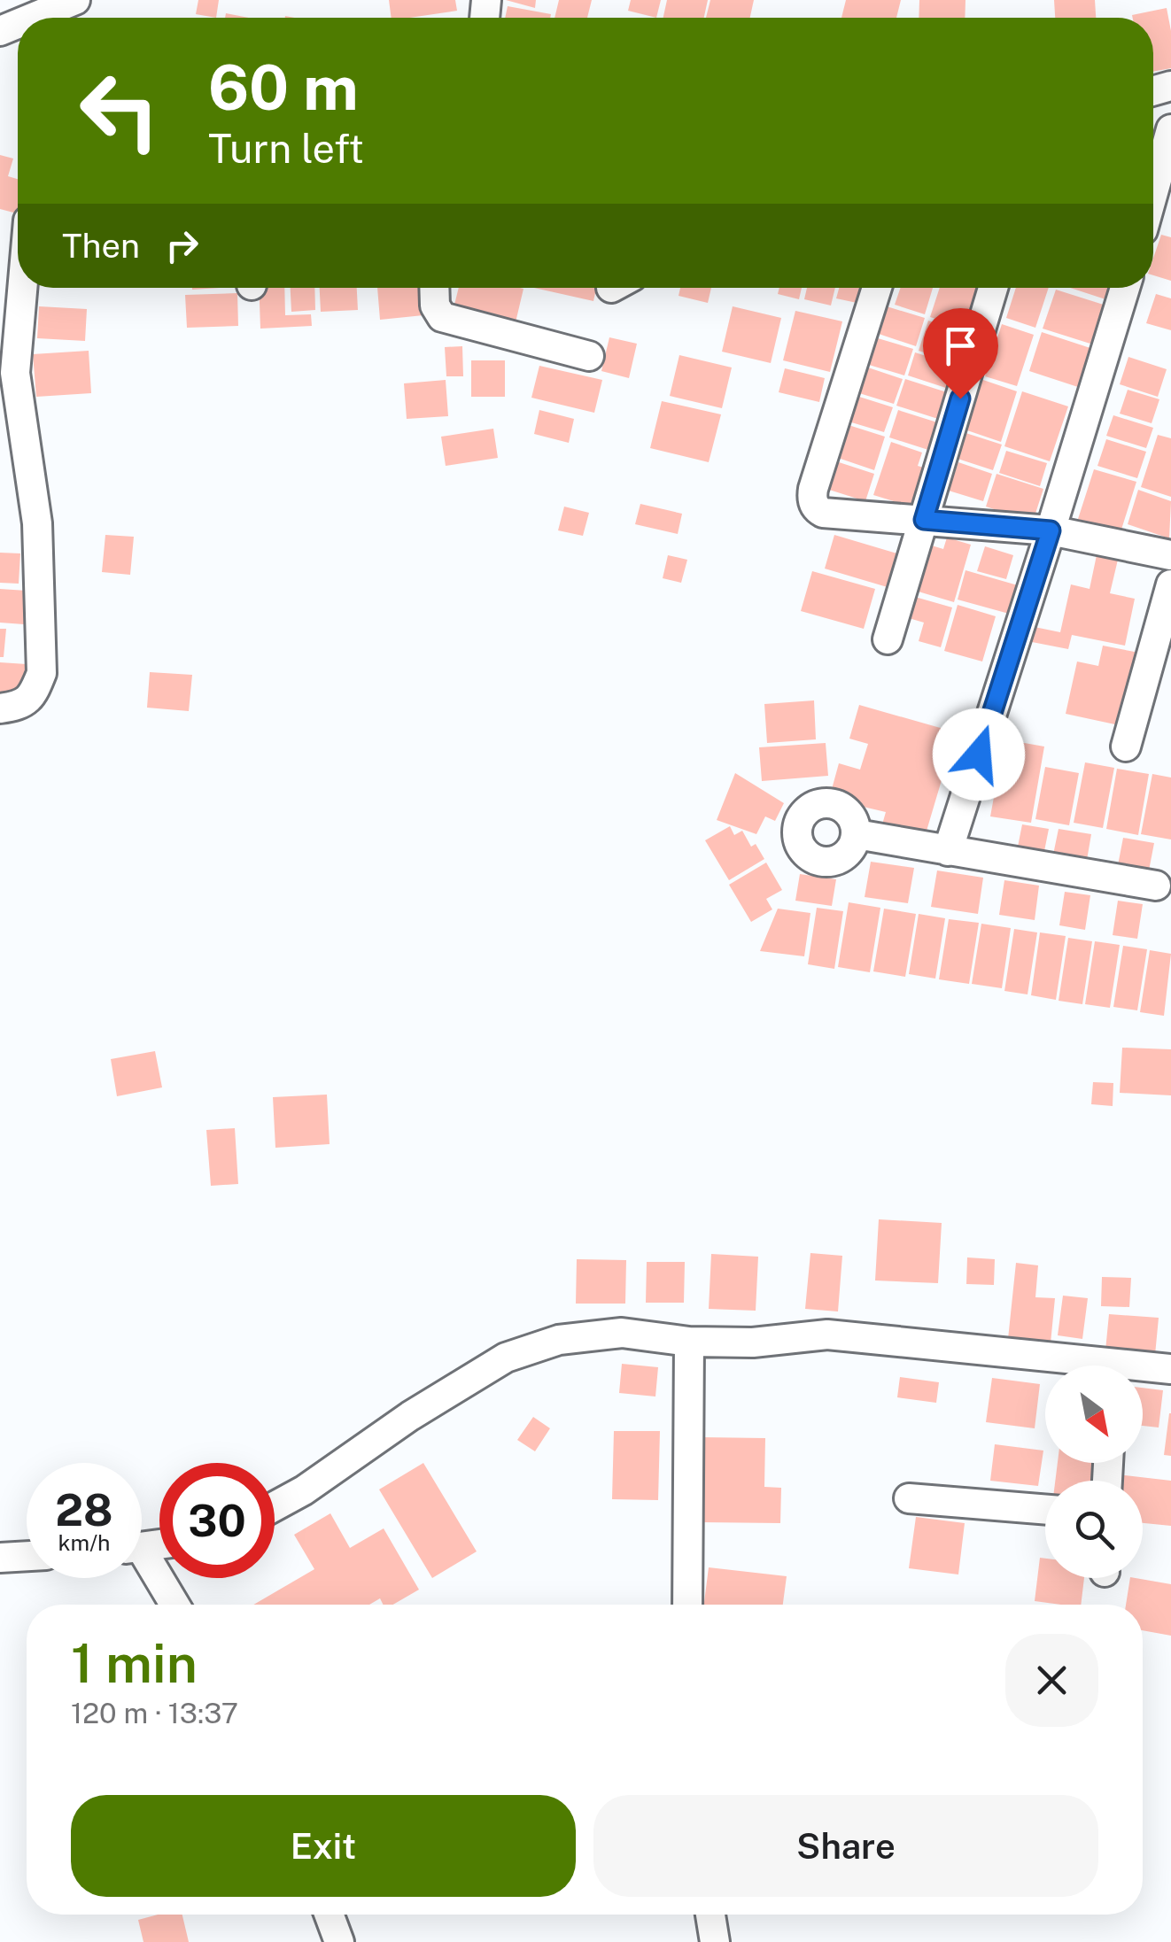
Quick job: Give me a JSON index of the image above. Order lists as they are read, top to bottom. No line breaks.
{"north":"bottom right","page":{"turn":["60 m","Turn left"],"then":"Then","speed":"28 km/h","limit":"30","heading":["1 min","120 m · 13:37"],"buttons":["Exit","Share"]}}
